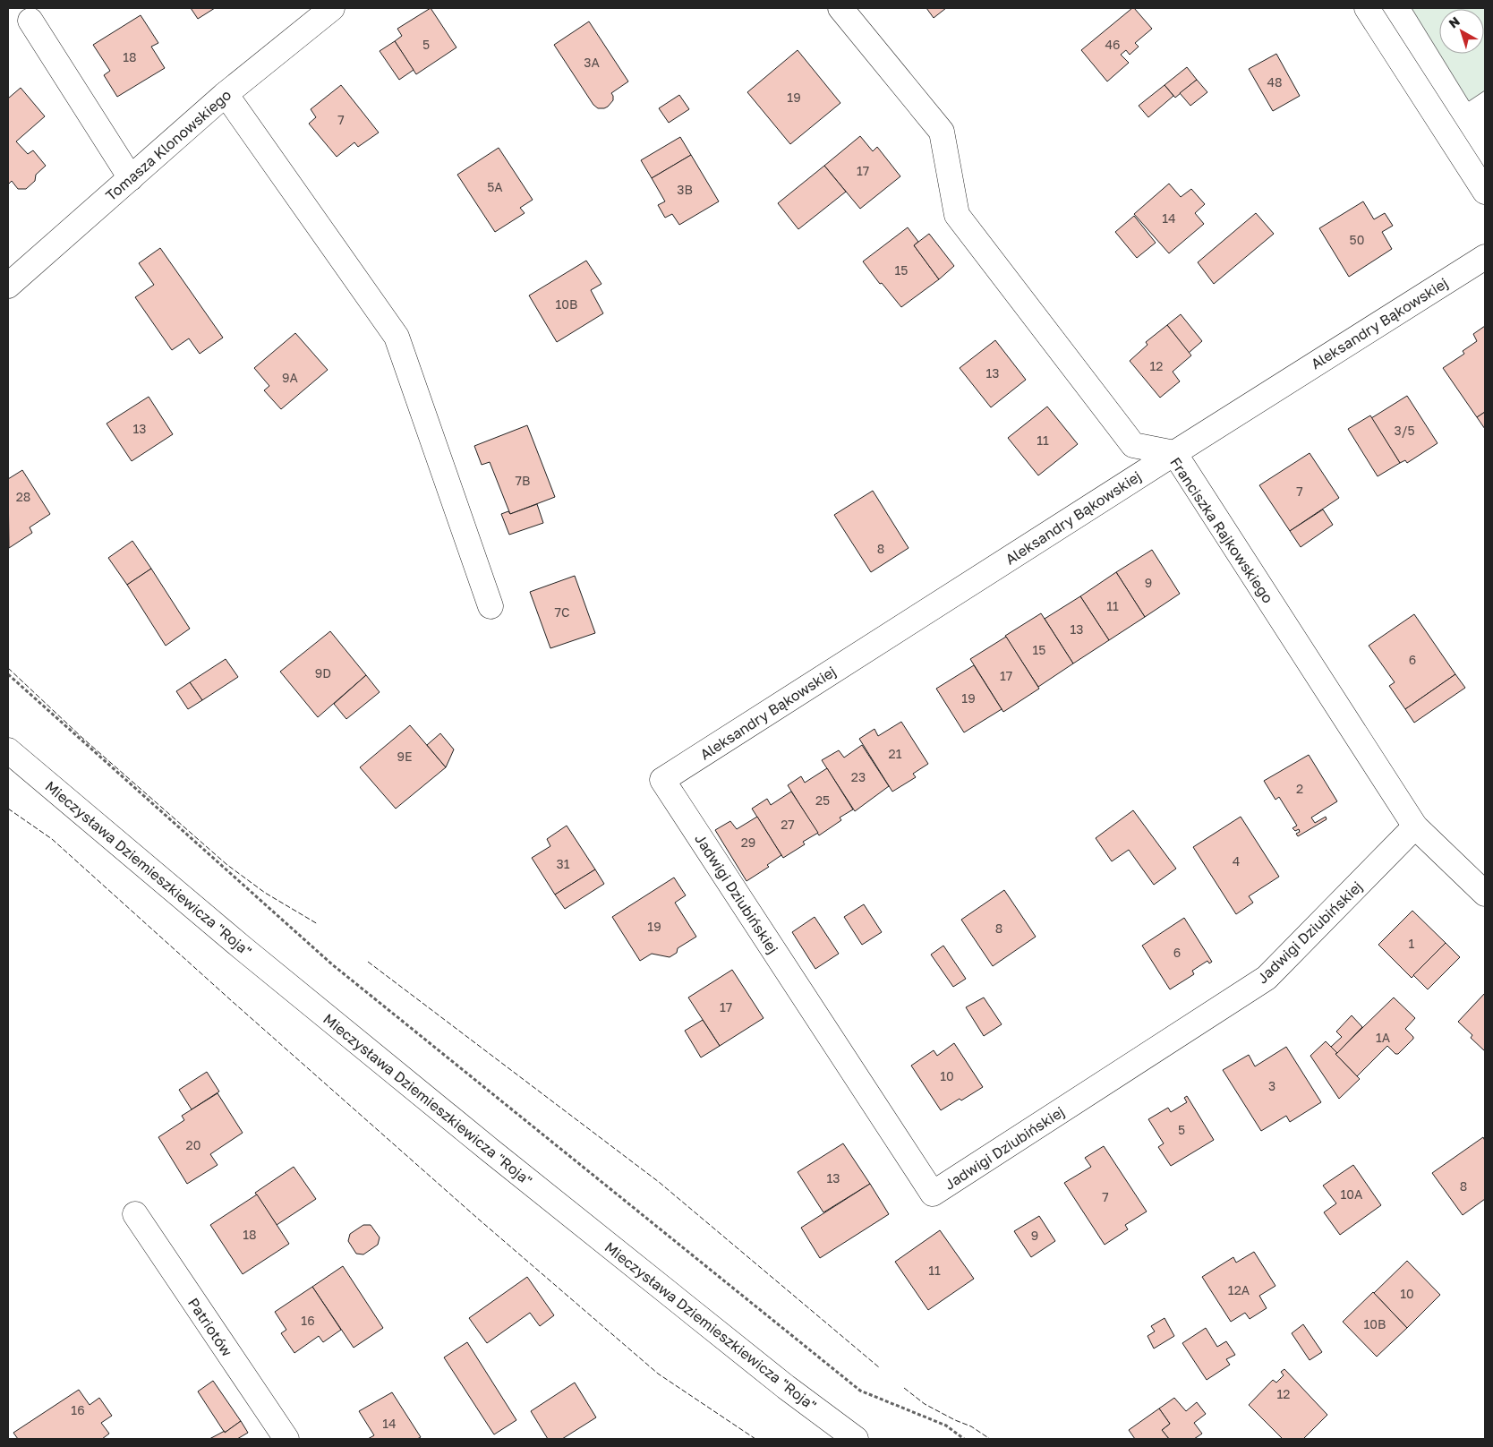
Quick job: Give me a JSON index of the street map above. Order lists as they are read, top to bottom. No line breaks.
{"streets":{"street":["Tomasza Klonowskiego","Aleksandry Bąkowskiej","Franciszka Rajkowskiego","Mieczysława Dziemieszkiewicza \"Roja\"","Jadwigi Dziubińskiej","Patriotów"]},"crossings":[["Aleksandry Bąkowskiej","Franciszka Rajkowskiego"],["Aleksandry Bąkowskiej","Jadwigi Dziubińskiej"],["Franciszka Rajkowskiego","Jadwigi Dziubińskiej"]],"house_numbers":["5","46","18","3A","48","19","7","17","5A","3B","14","50","15","10B","12","13","9A","13","3/5","11","7B","7","28","8","9","11","7C","13","15","6","9D","17","19","21","9E","23","2","25","27","29","4","31","19","8","1","6","17","1A","10","3","5","20","13","8","10A","7","18","9","11","12A","10","16","10B","12","16","14"],"north":"top left"}
